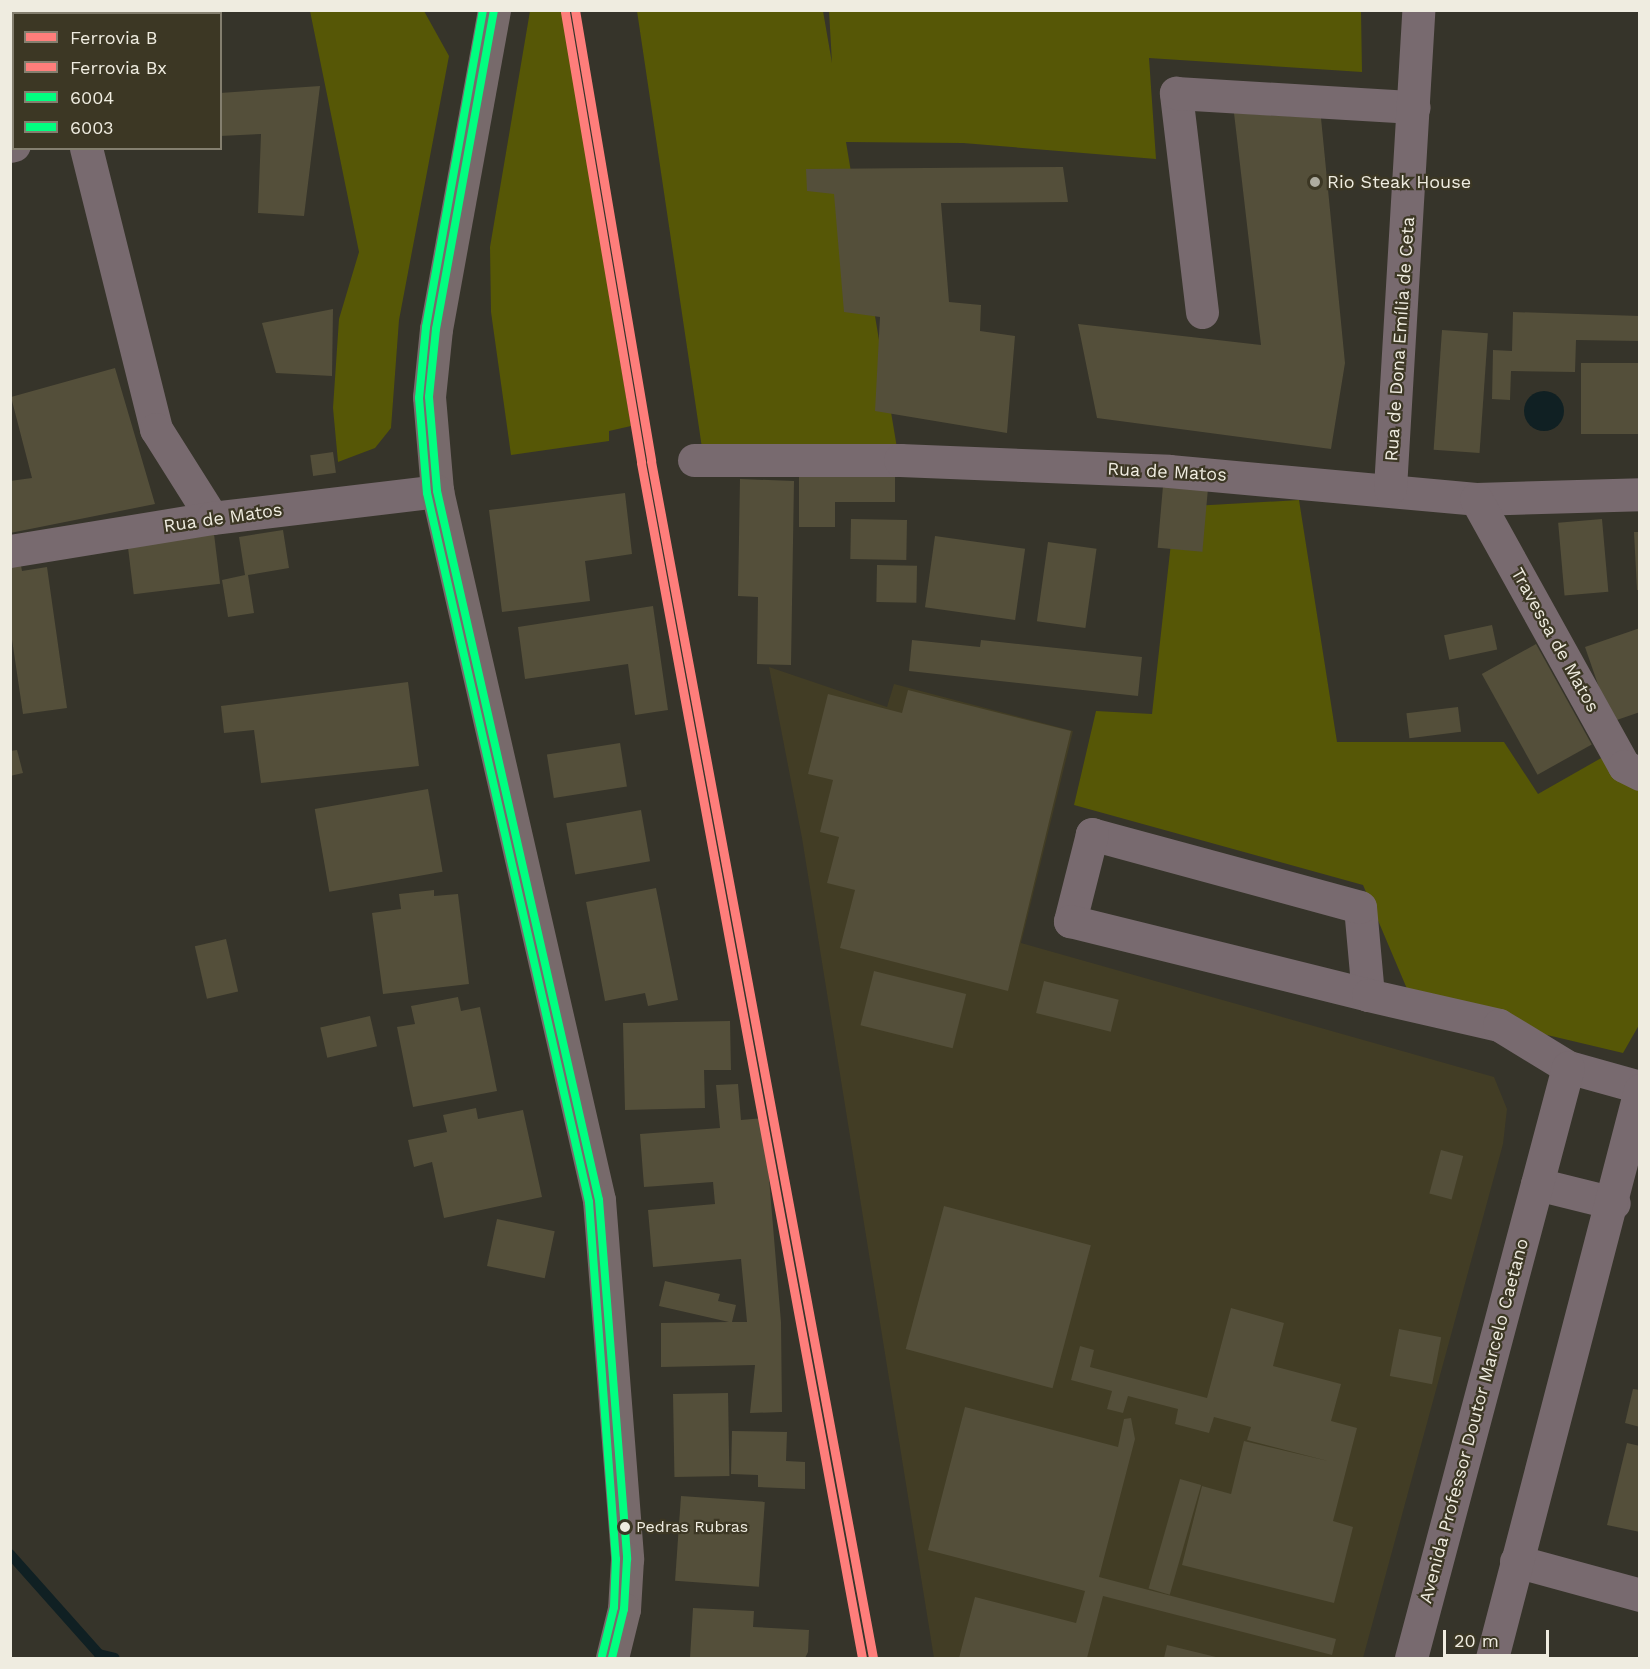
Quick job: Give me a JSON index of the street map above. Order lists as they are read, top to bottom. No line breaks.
{"streets":{"street":["Rua de Dona Emília de Ceta","Rua de Matos","Travessa de Matos","Avenida Professor Doutor Marcelo Caetano"]},"crossings":[["Rua de Dona Emília de Ceta","Rua de Matos"],["Rua de Matos","Travessa de Matos"]],"places":["Rio Steak House","Pedras Rubras"],"lines":["rail line B","transit line 6004","transit line 6003","rail line Bx"],"legend":["Ferrovia B","Ferrovia Bx","6004","6003"],"scale_bar":"20 m"}
